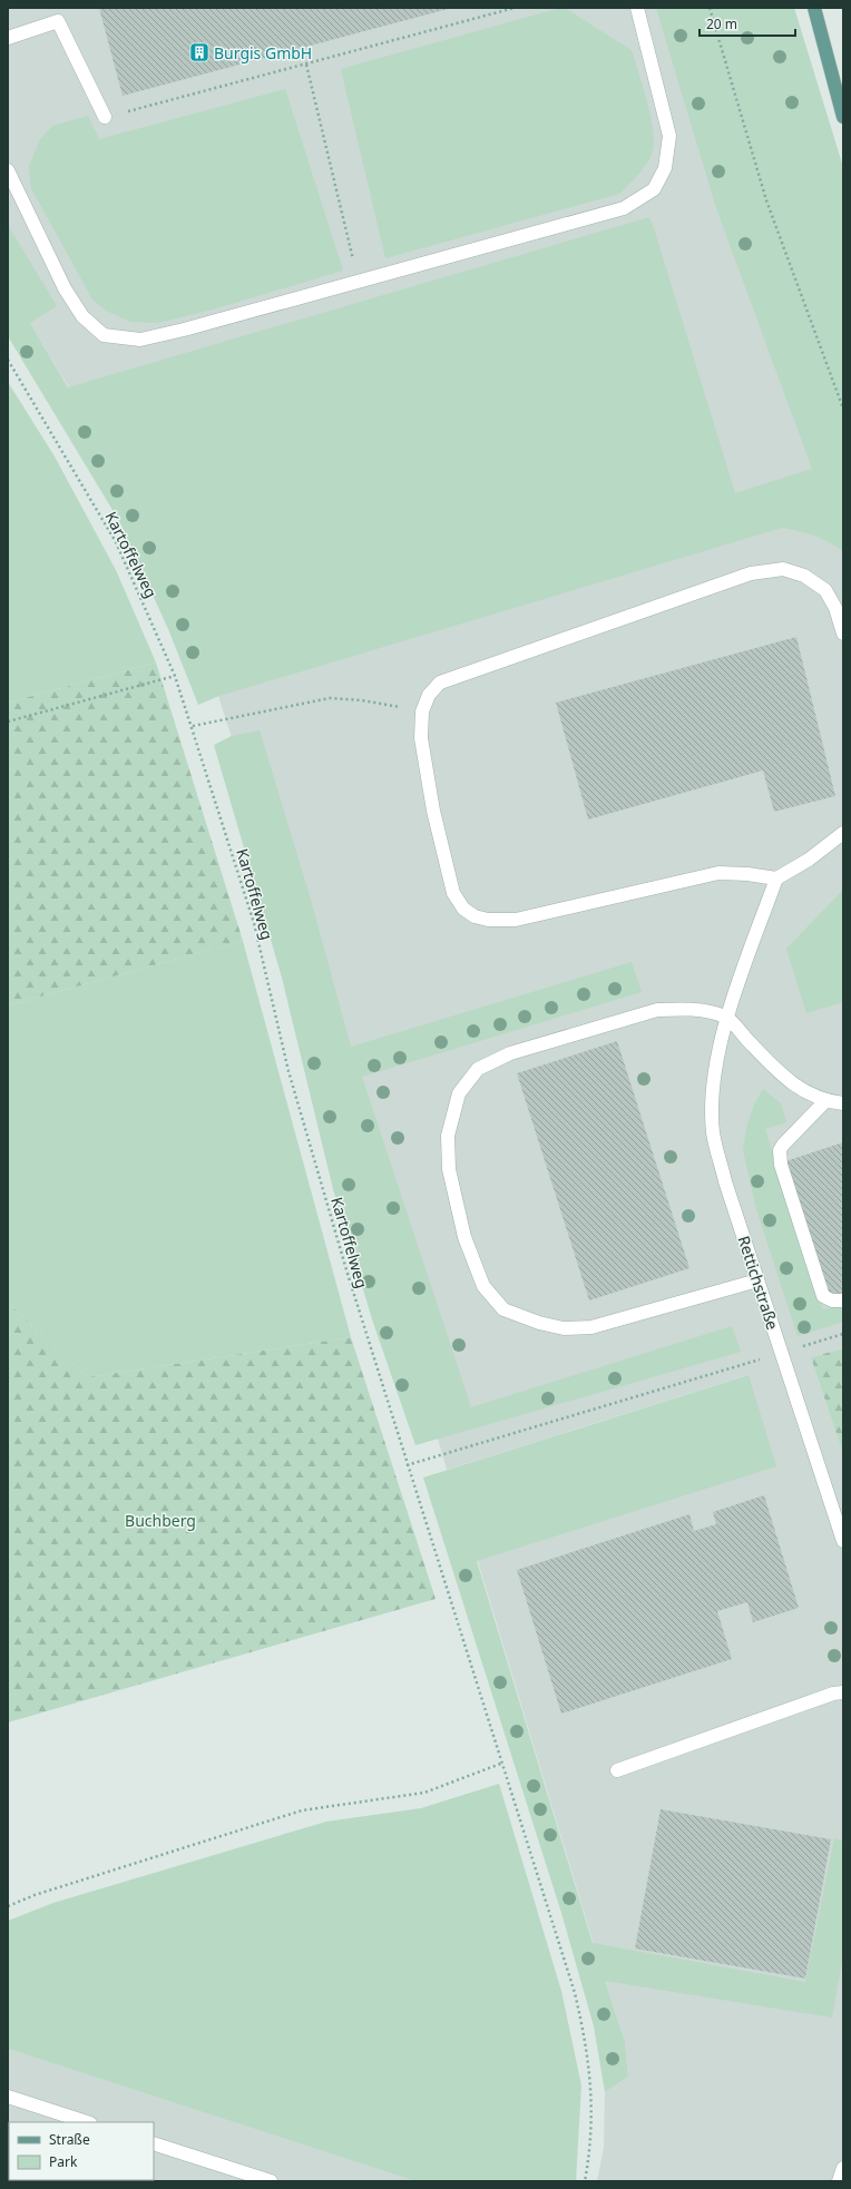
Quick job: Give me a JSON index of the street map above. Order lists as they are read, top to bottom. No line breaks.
{"streets":{"street":["Rettichstraße"],"path":["Kartoffelweg"]},"parks":["Buchberg"],"places":{"building":["Burgis GmbH"]},"legend":["Straße","Park"],"scale_bar":"20 m"}
